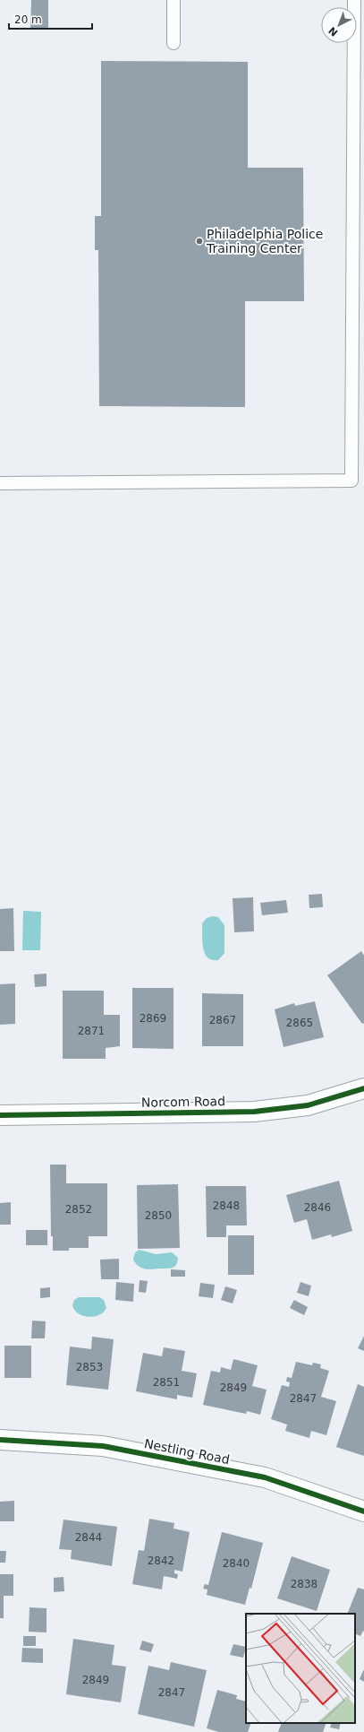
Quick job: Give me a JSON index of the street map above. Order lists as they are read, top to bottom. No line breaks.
{"streets":{"street":["Norcom Road","Nestling Road"]},"places":["Philadelphia Police Training Center"],"house_numbers":["2869","2867","2865","2871","2848","2846","2852","2850","2853","2851","2849","2847","2844","2842","2840","2838","2849","2847"],"scale_bar":"20 m","north":"bottom left"}
